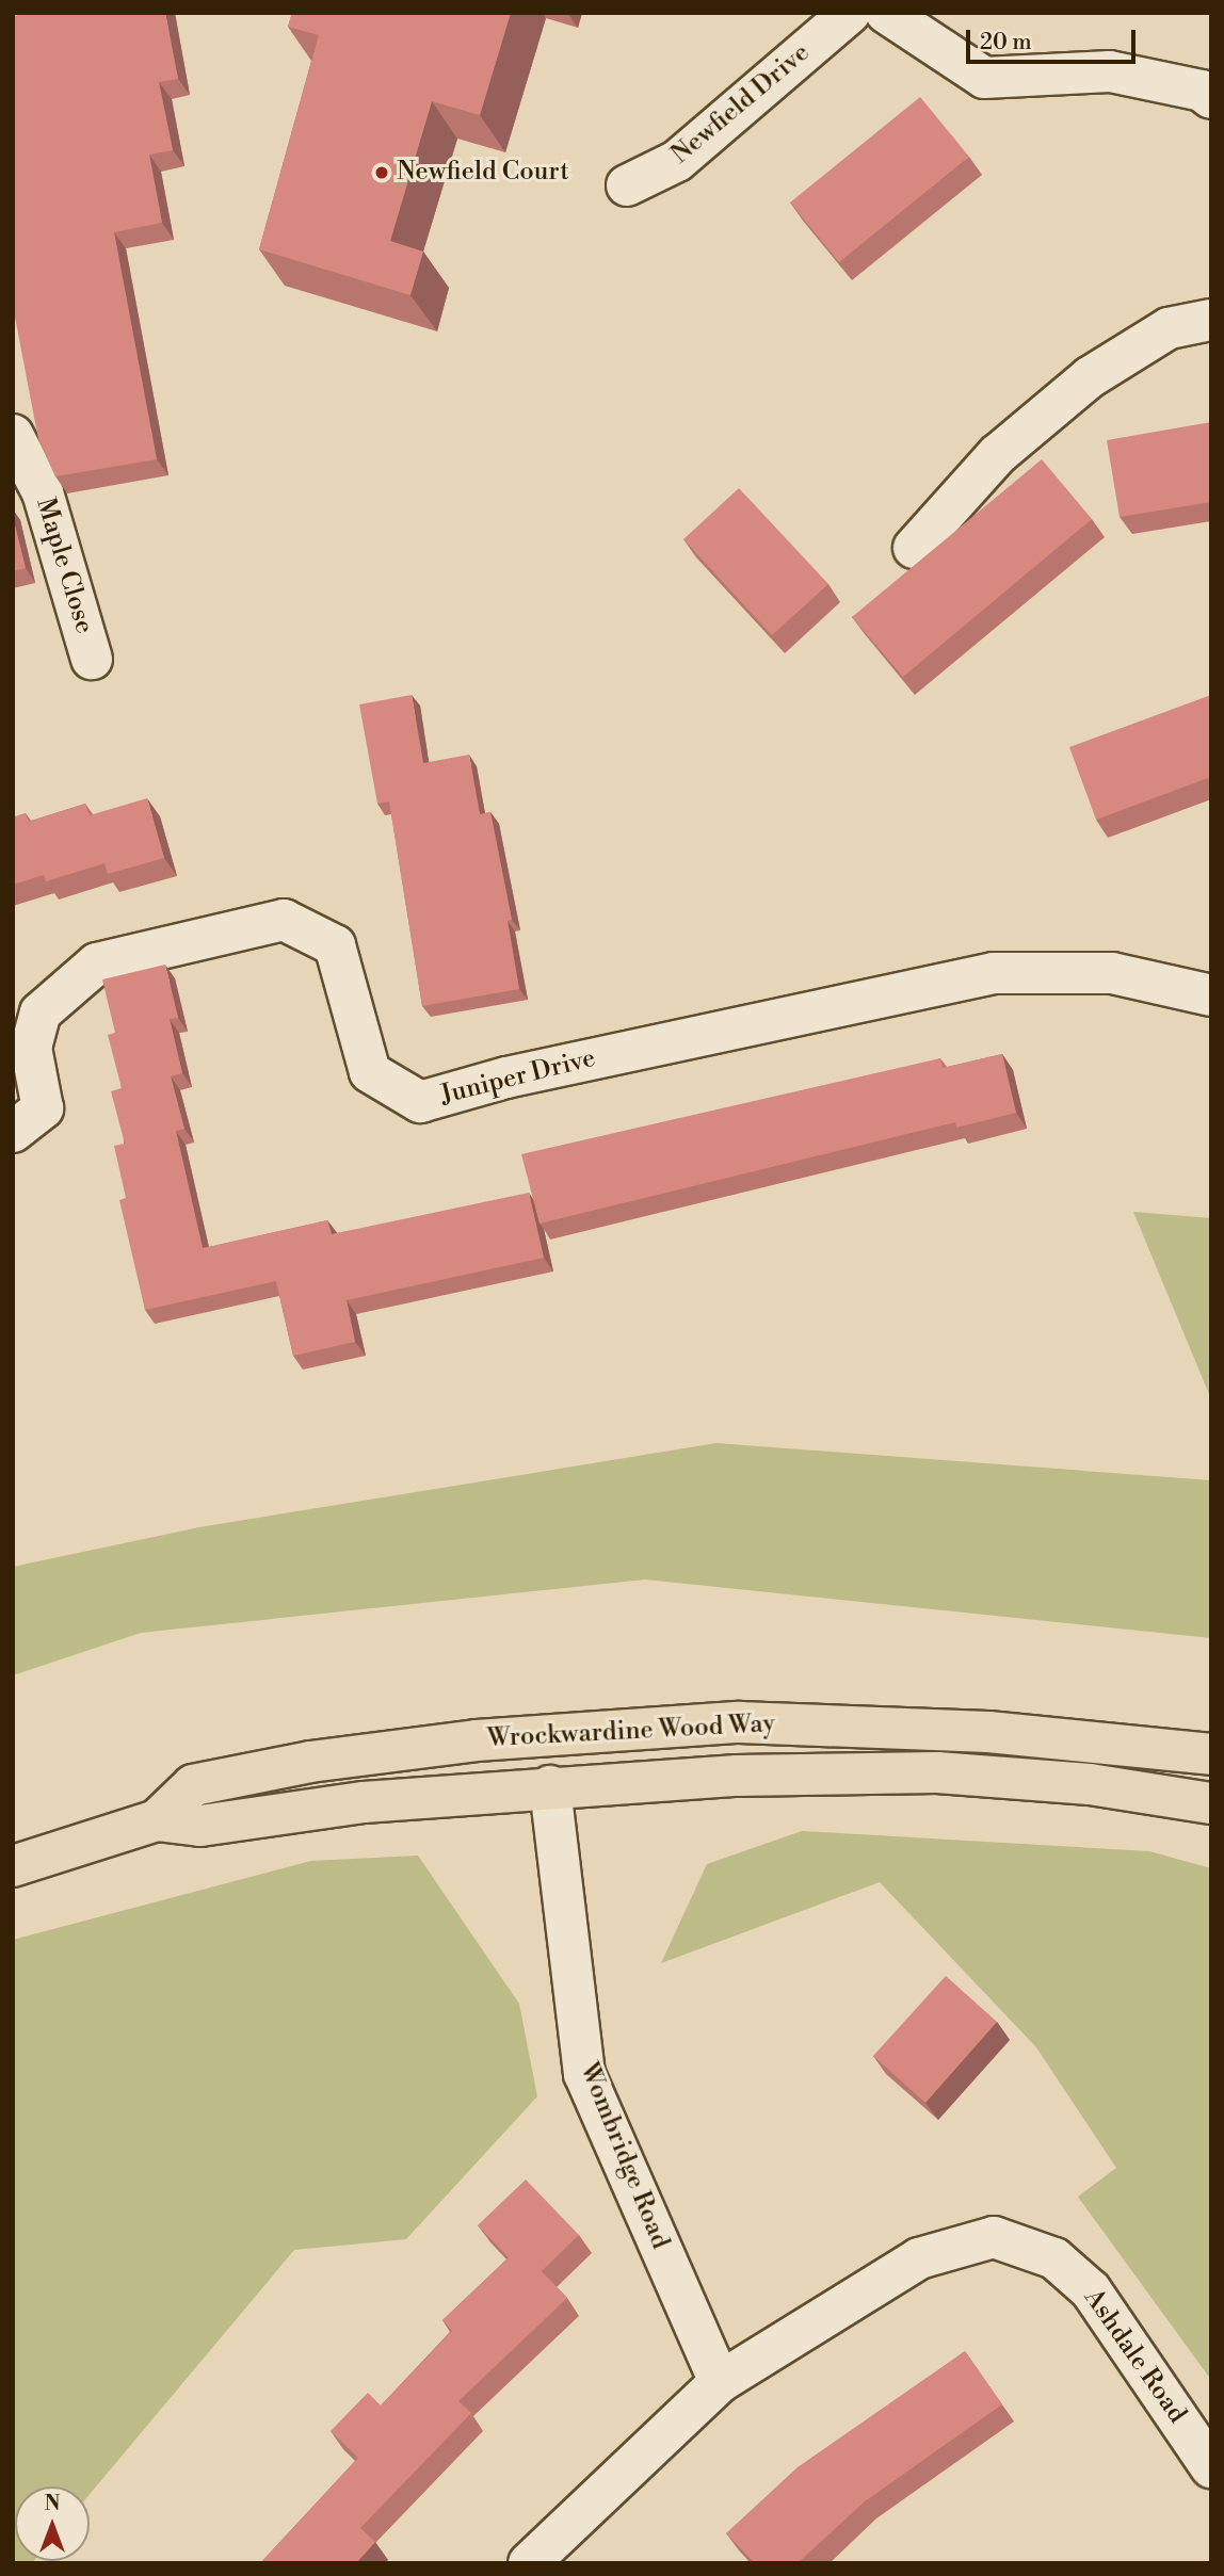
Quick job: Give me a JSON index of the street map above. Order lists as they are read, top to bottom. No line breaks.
{"streets":{"main road":["Wrockwardine Wood Way"],"street":["Newfield Drive","Maple Close","Juniper Drive","Wombridge Road","Ashdale Road"]},"crossings":[["Wrockwardine Wood Way","Wombridge Road"],["Wombridge Road","Ashdale Road"]],"places":["Newfield Court"],"scale_bar":"20 m","north":"top"}
